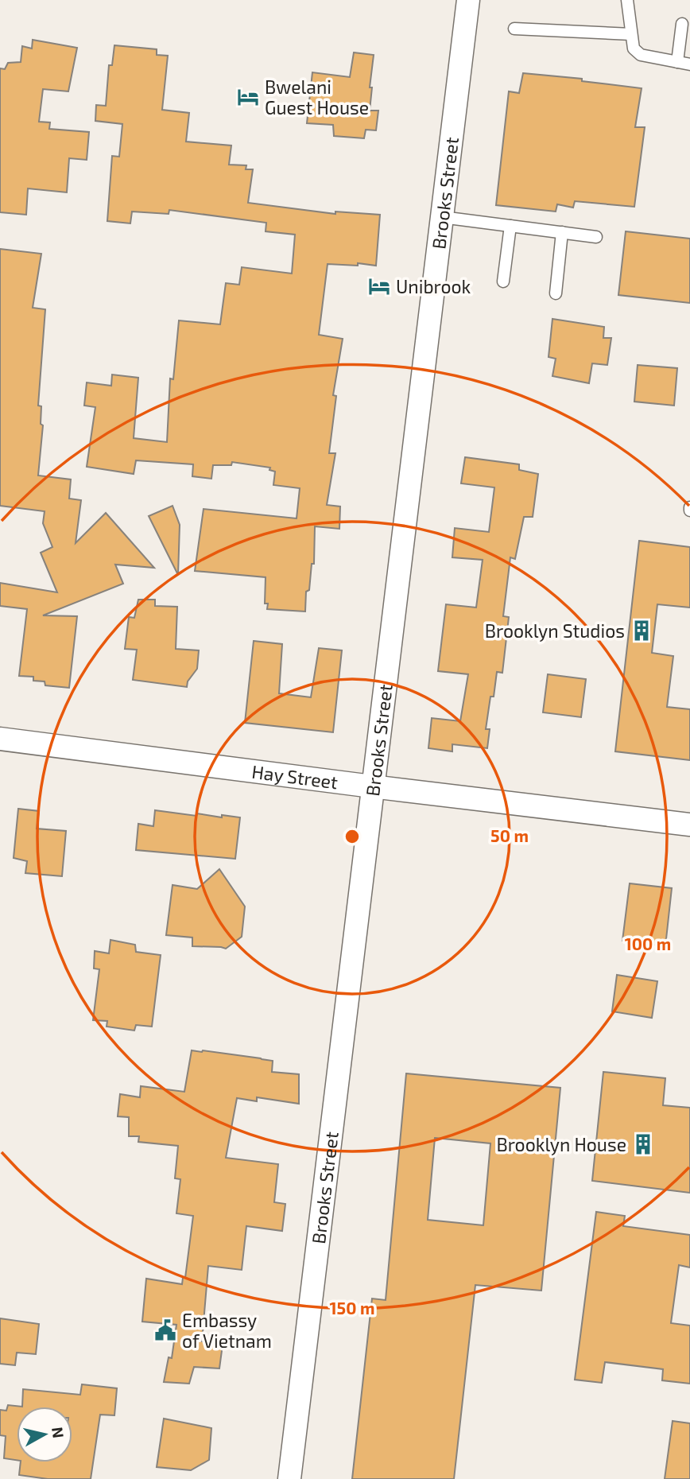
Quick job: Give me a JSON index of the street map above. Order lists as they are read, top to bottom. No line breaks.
{"streets":{"street":["Brooks Street","Hay Street"]},"crossings":[["Brooks Street","Hay Street"]],"places":{"hotel":["Bwelani Guest House","Unibrook"],"building":["Brooklyn Studios","Brooklyn House"],"public building":["Embassy of Vietnam"]},"north":"right","rings":["50 m","100 m","150 m"]}
